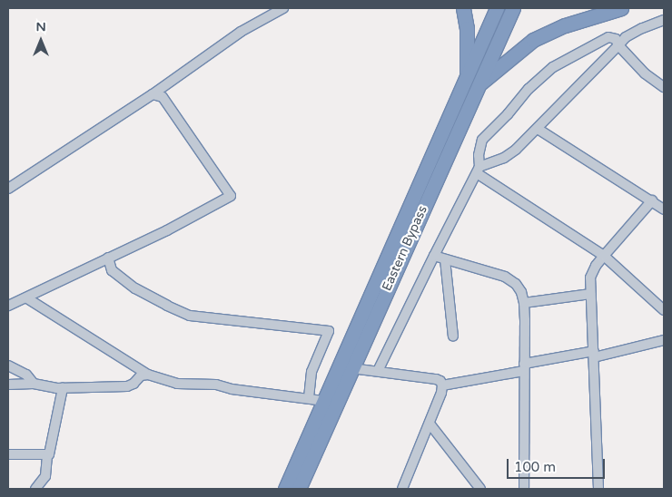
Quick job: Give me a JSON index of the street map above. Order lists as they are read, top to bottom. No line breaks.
{"streets":{"highway":["Eastern Bypass"]},"scale_bar":"100 m","north":"top"}
